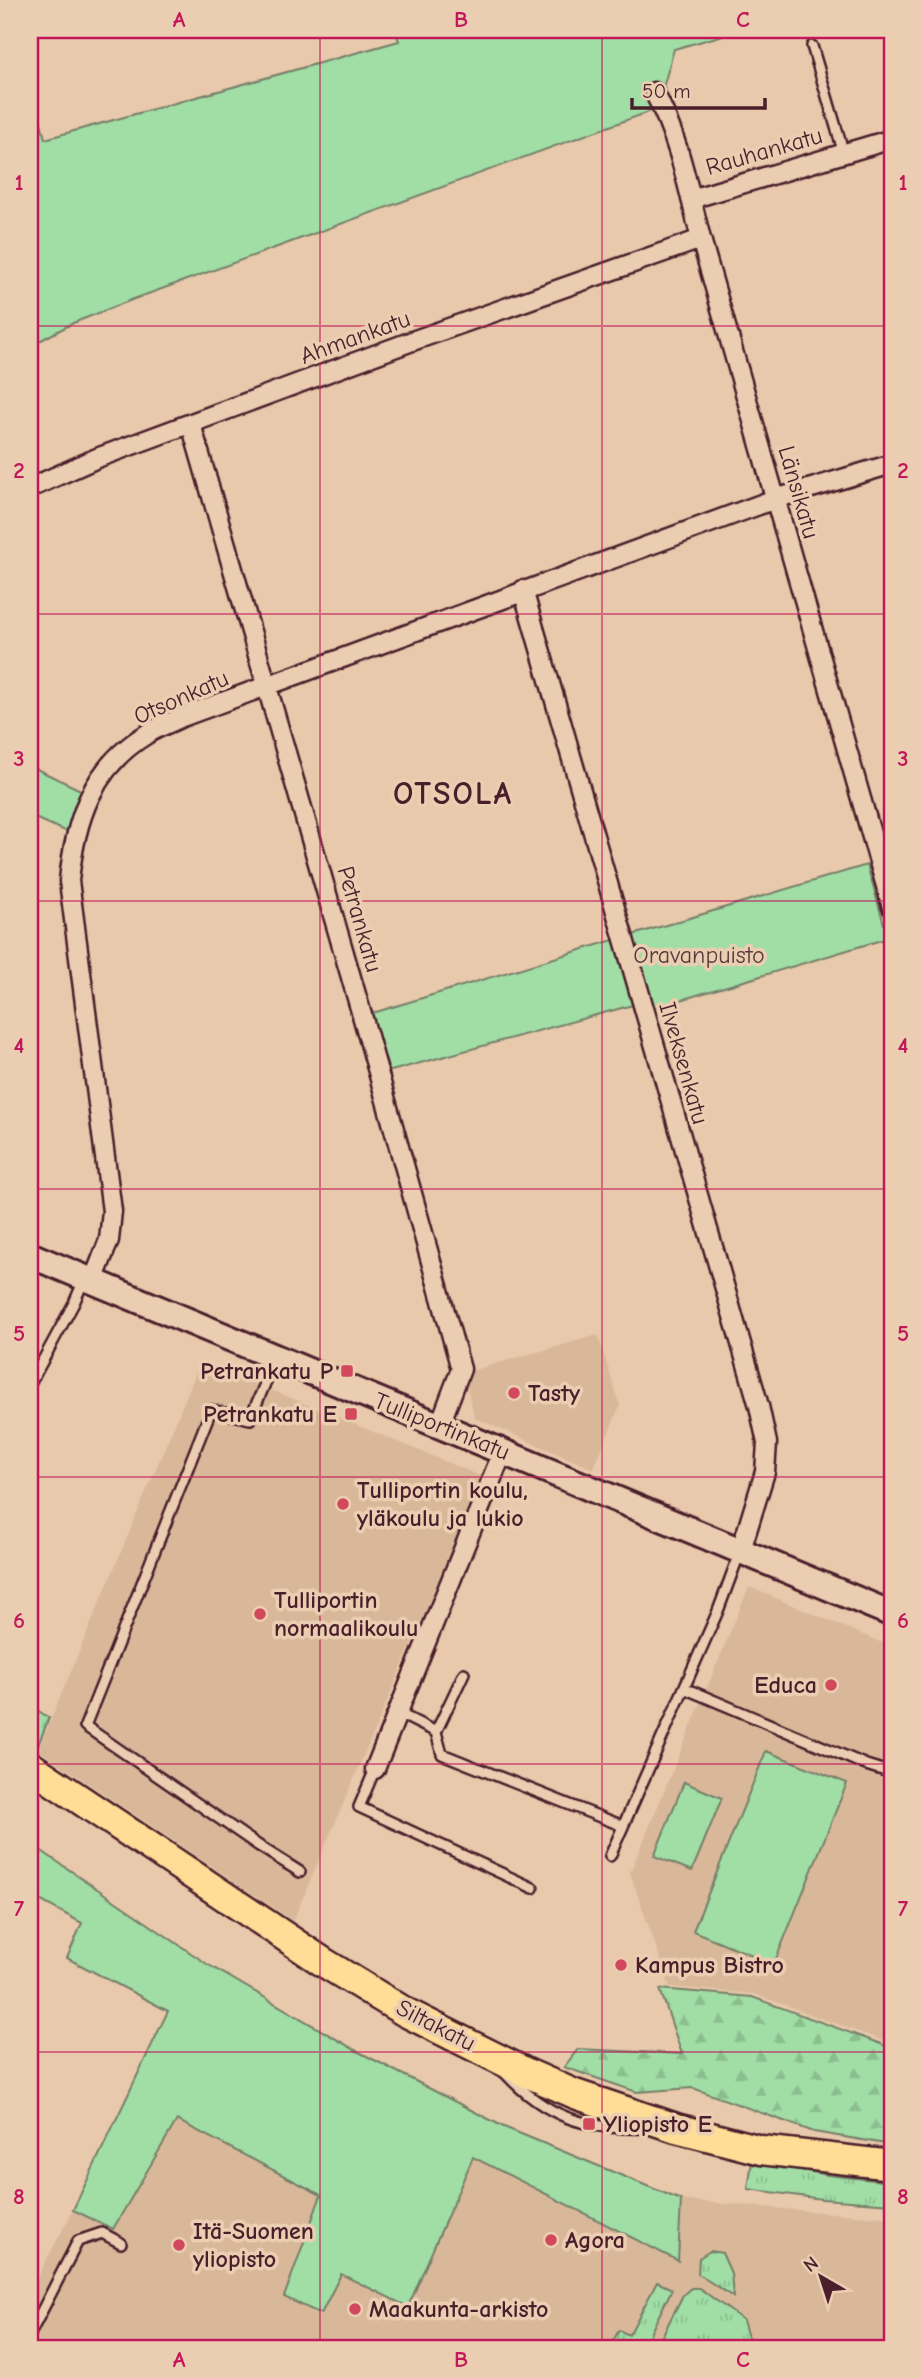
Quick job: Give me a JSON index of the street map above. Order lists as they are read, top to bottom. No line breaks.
{"streets":{"main road":["Siltakatu"],"street":["Rauhankatu","Ahmankatu","Länsikatu","Otsonkatu","Petrankatu","Ilveksenkatu","Tulliportinkatu"]},"crossings":[["Rauhankatu","Länsikatu"],["Ahmankatu","Länsikatu"],["Ahmankatu","Petrankatu"],["Länsikatu","Otsonkatu"],["Otsonkatu","Petrankatu"],["Otsonkatu","Ilveksenkatu"],["Otsonkatu","Tulliportinkatu"],["Petrankatu","Tulliportinkatu"],["Ilveksenkatu","Tulliportinkatu"]],"districts":["OTSOLA"],"parks":["Oravanpuisto"],"places":{"transit":["Petrankatu P","Petrankatu E","Yliopisto E"],"other":["Tasty","Tulliportin koulu, yläkoulu ja lukio","Tulliportin normaalikoulu","Educa","Kampus Bistro","Agora","Itä-Suomen yliopisto","Maakunta-arkisto"]},"scale_bar":"50 m","north":"top left","grid":{"columns":["A","B","C"],"rows":["1","2","3","4","5","6","7","8"]}}
